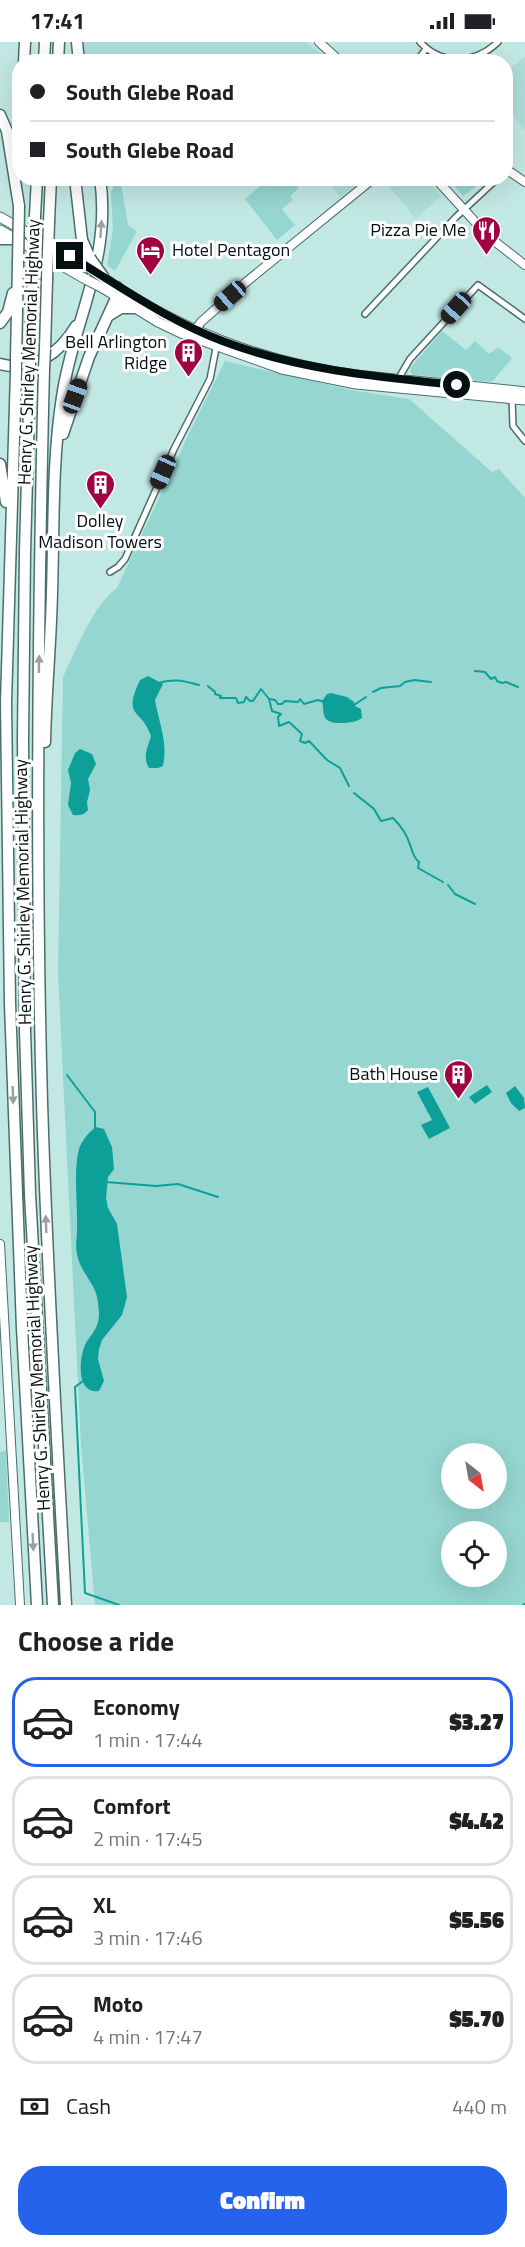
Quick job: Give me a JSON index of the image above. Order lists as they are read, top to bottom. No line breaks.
{"streets":{"highway":["Henry G. Shirley Memorial Highway"]},"places":{"restaurant":["Pizza Pie Me"],"hotel":["Hotel Pentagon"],"building":["Bell Arlington Ridge","Dolley Madison Towers","Bath House"]},"north":"bottom right","page":{"status":"17:41","banner":["South Glebe Road","South Glebe Road"],"heading":"Choose a ride","list":[{"name":"Economy","note":"1 min · 17:44","value":"$3.27"},{"name":"Comfort","note":"2 min · 17:45","value":"$4.42"},{"name":"XL","note":"3 min · 17:46","value":"$5.56"},{"name":"Moto","note":"4 min · 17:47","value":"$5.70"}],"pay":["Cash","440 m"],"buttons":"Confirm"}}
